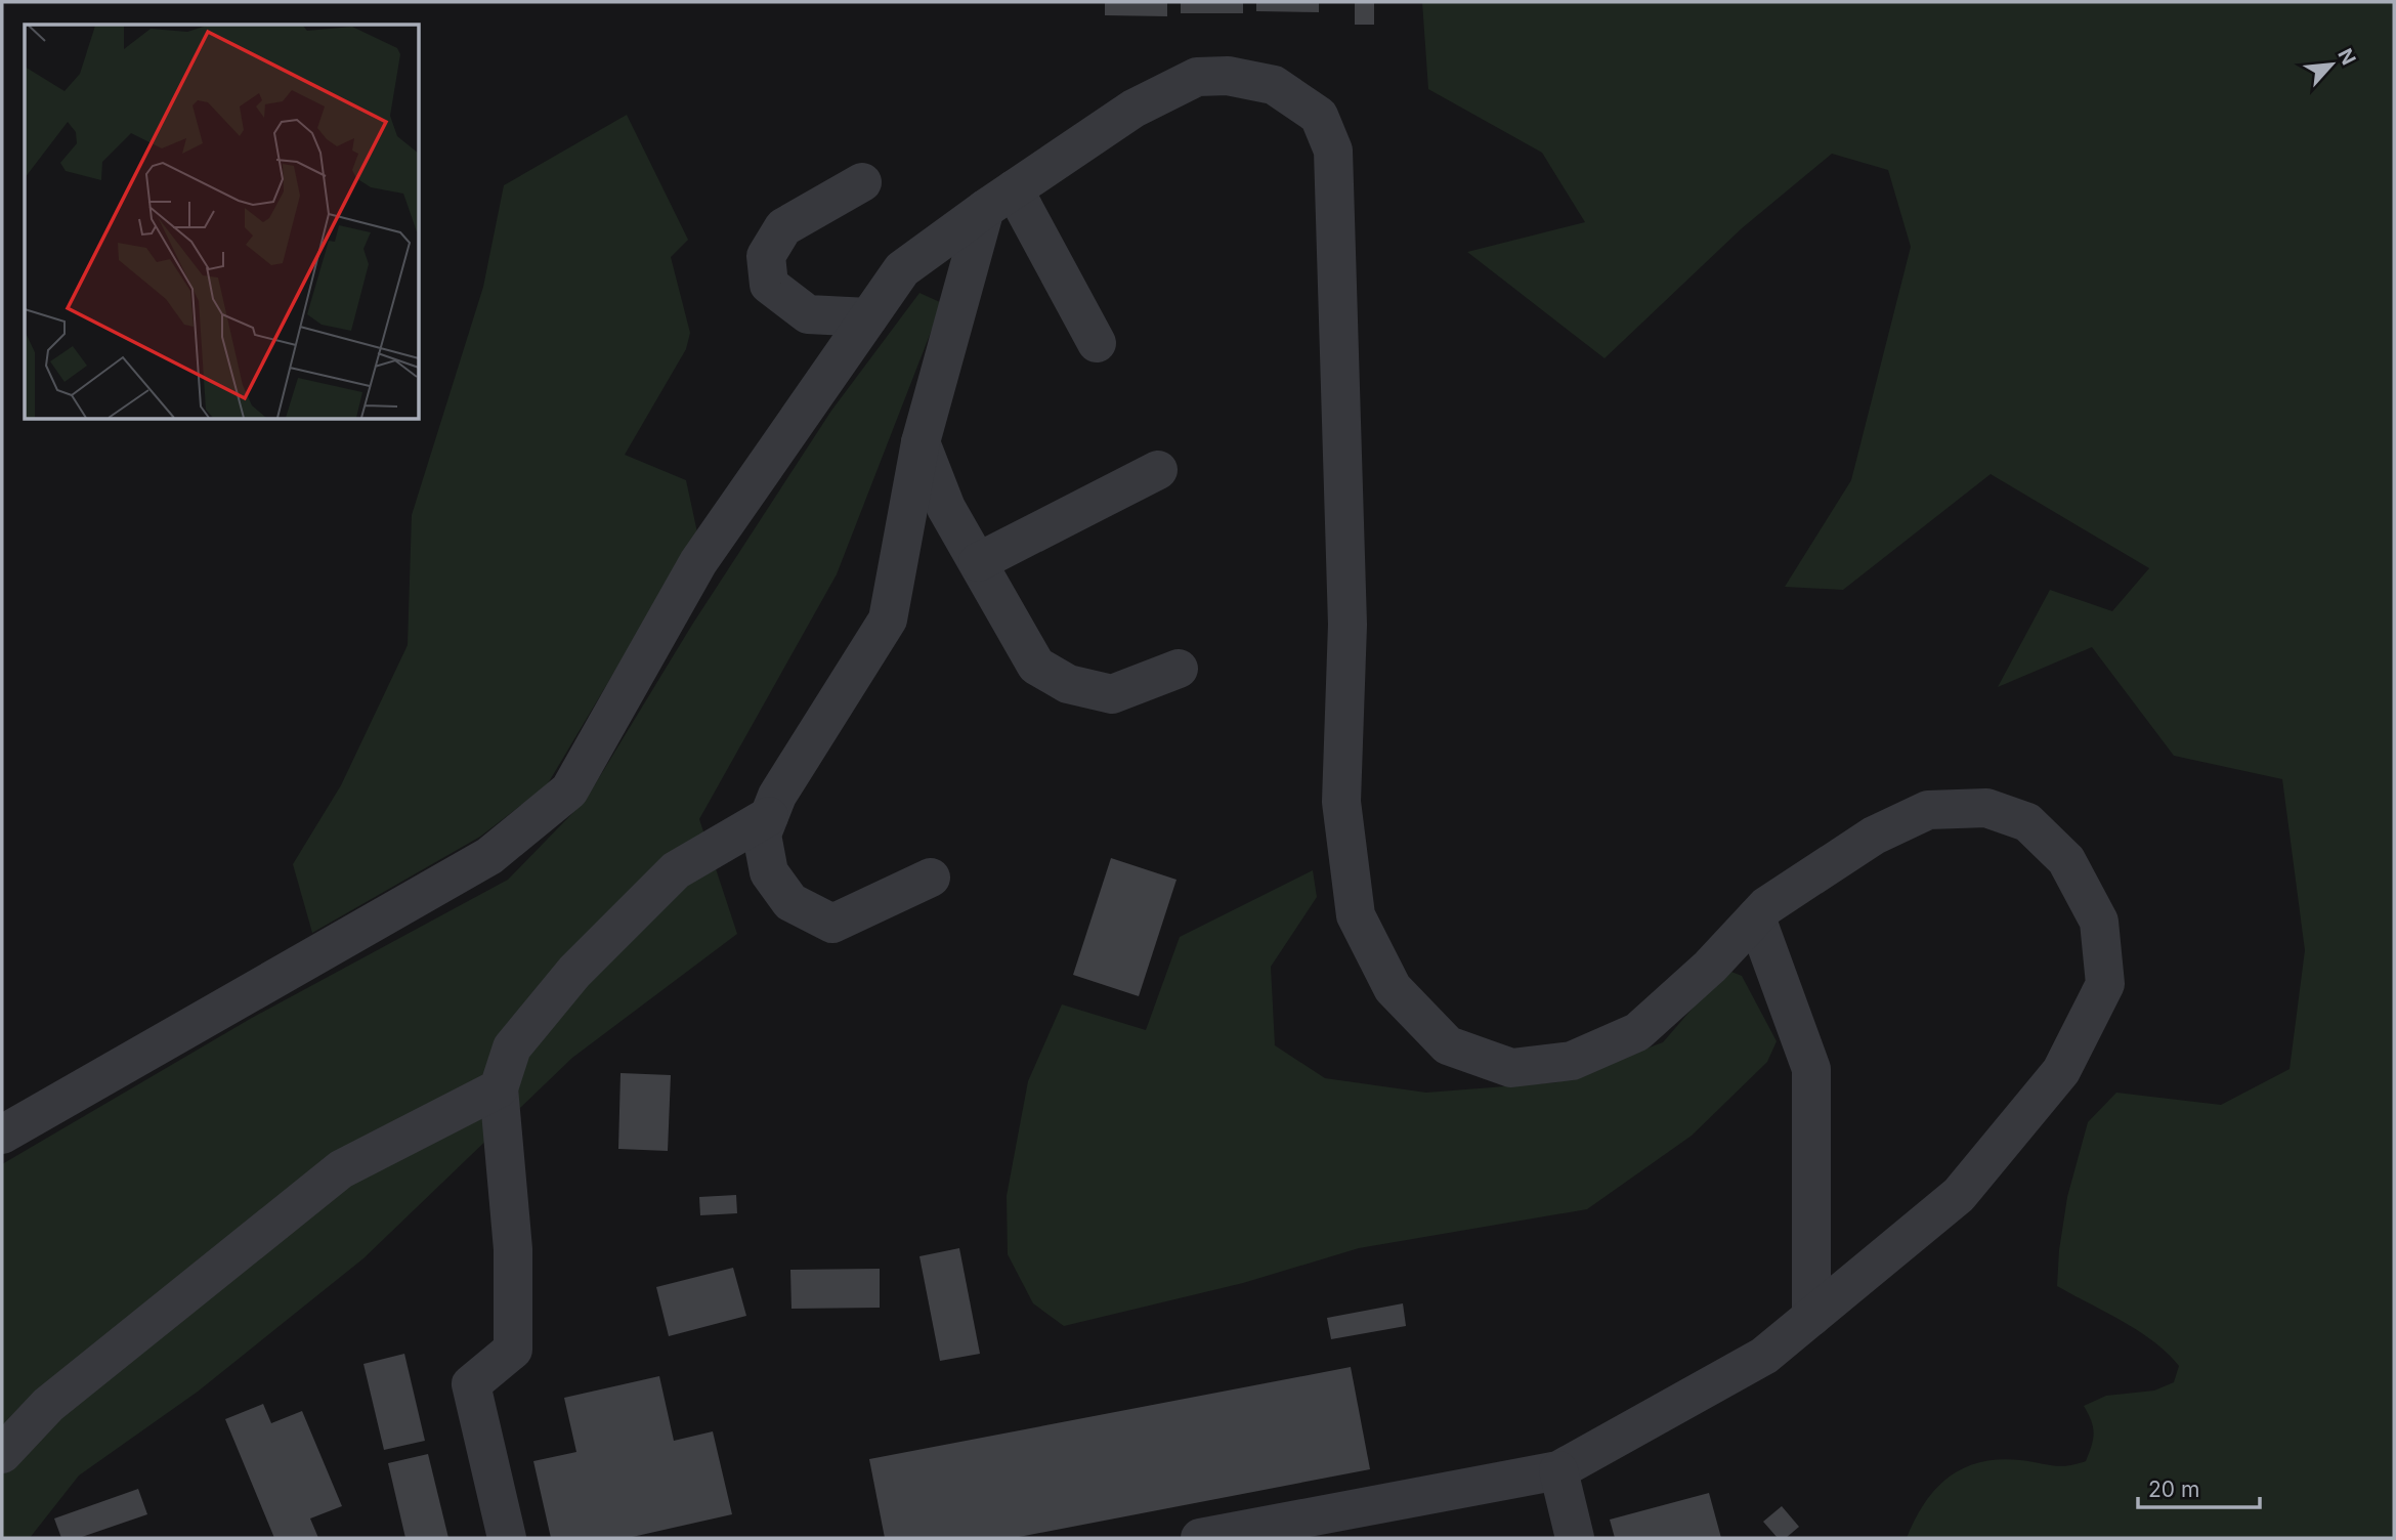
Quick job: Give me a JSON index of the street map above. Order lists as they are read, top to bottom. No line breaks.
{"scale_bar":"20 m","north":"top right"}
